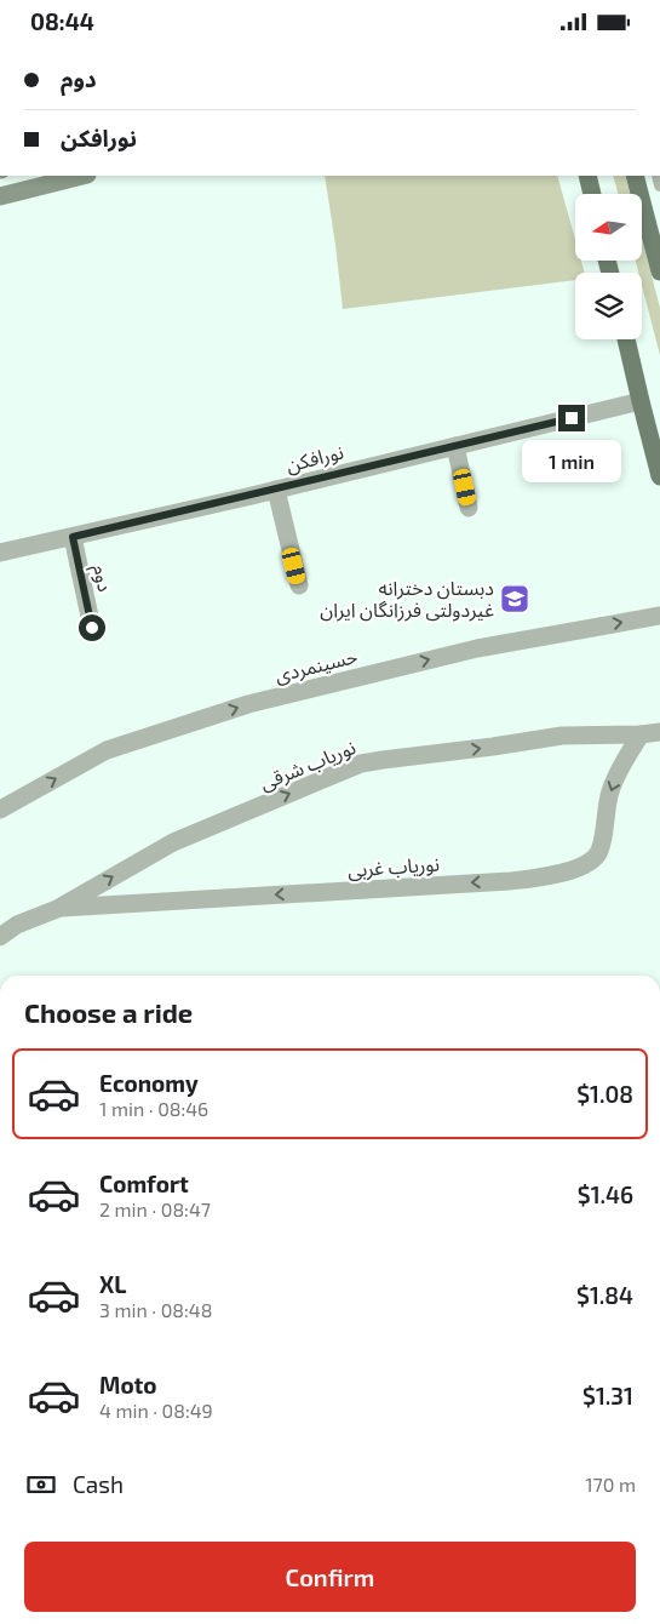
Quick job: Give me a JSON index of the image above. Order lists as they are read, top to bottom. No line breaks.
{"streets":{"street":["نورافکن","دوم","حسینمردی","نوریاب شرقی","نوریاب غربی"]},"crossings":[["نورافکن","دوم"],["نوریاب شرقی","نوریاب غربی"]],"one_way":["حسینمردی","نوریاب شرقی","نوریاب غربی"],"places":{"school or university":["دبستان دخترانه غیردولتی فرزانگان ايران"]},"north":"left","page":{"status":"08:44","banner":["دوم","نورافکن"],"bubble":"1 min","heading":"Choose a ride","list":[{"name":"Economy","note":"1 min · 08:46","value":"$1.08"},{"name":"Comfort","note":"2 min · 08:47","value":"$1.46"},{"name":"XL","note":"3 min · 08:48","value":"$1.84"},{"name":"Moto","note":"4 min · 08:49","value":"$1.31"}],"pay":["Cash","170 m"],"buttons":"Confirm"}}
